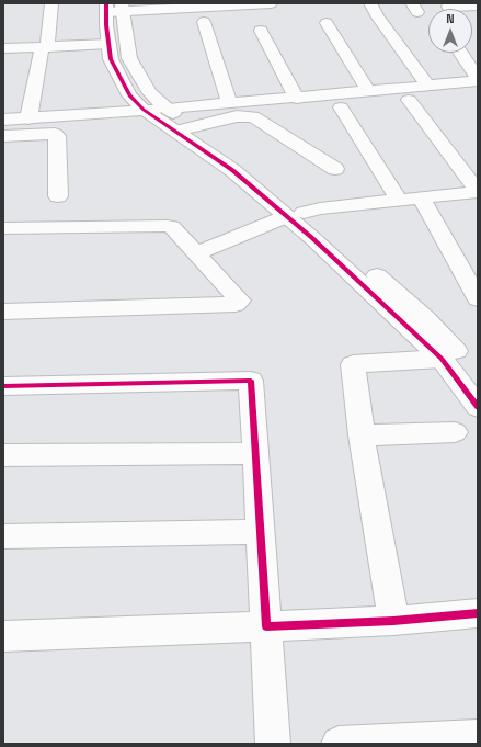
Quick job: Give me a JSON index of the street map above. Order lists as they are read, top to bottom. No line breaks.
{"north":"top"}
